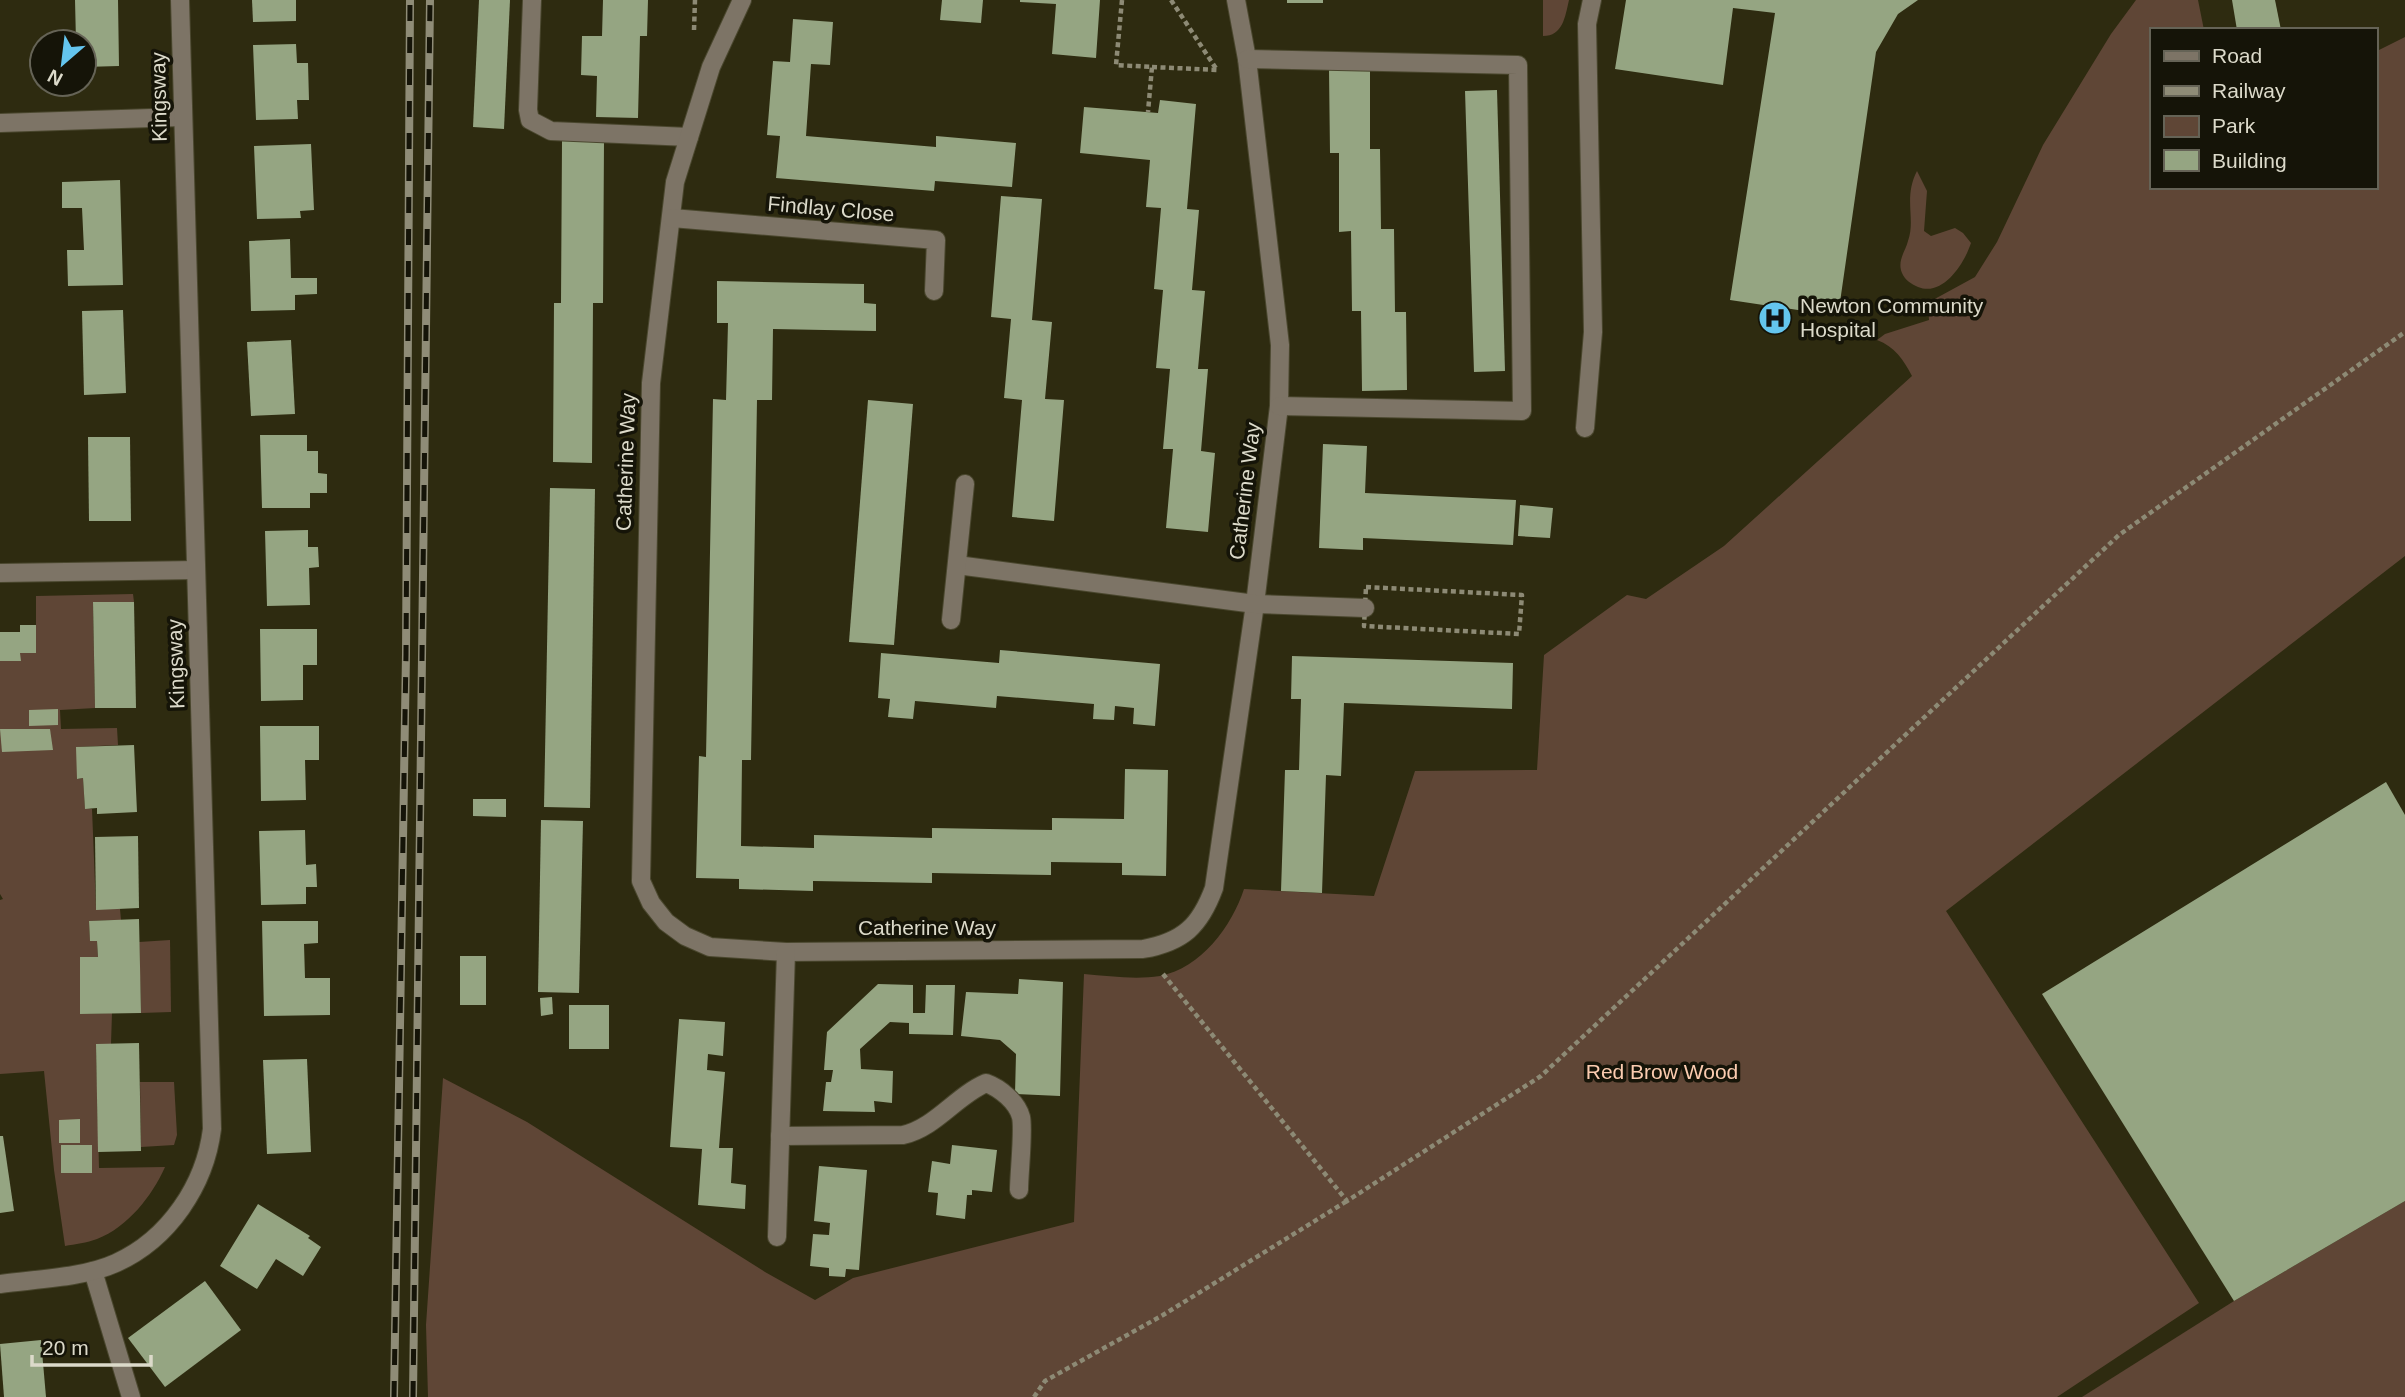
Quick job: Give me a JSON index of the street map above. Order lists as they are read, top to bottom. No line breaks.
{"streets":{"street":["Kingsway","Findlay Close","Catherine Way"]},"crossings":[["Findlay Close","Catherine Way"]],"parks":["Red Brow Wood"],"places":{"hospital":["Newton Community Hospital"]},"legend":["Road","Railway","Park","Building"],"scale_bar":"20 m","north":"bottom left"}
